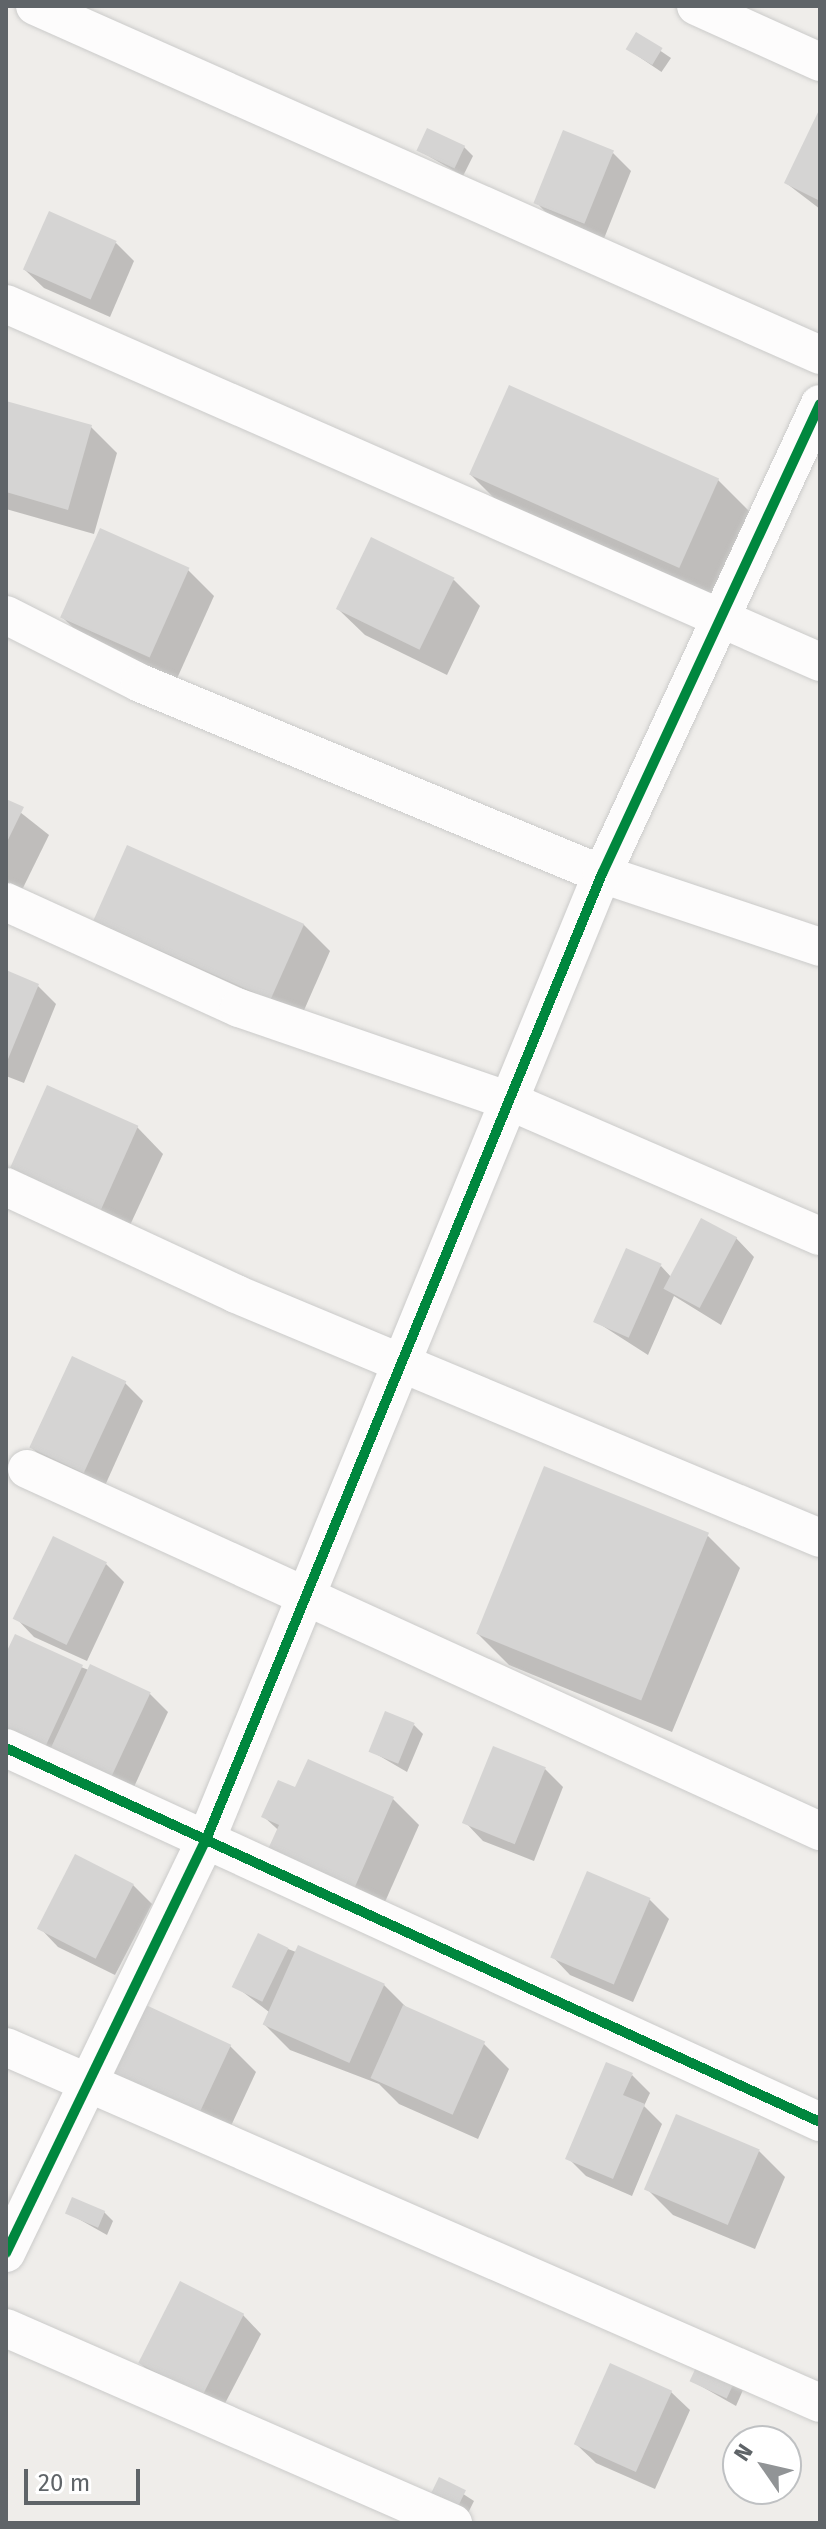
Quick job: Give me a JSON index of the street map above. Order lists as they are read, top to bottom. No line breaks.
{"scale_bar":"20 m","north":"top left"}
